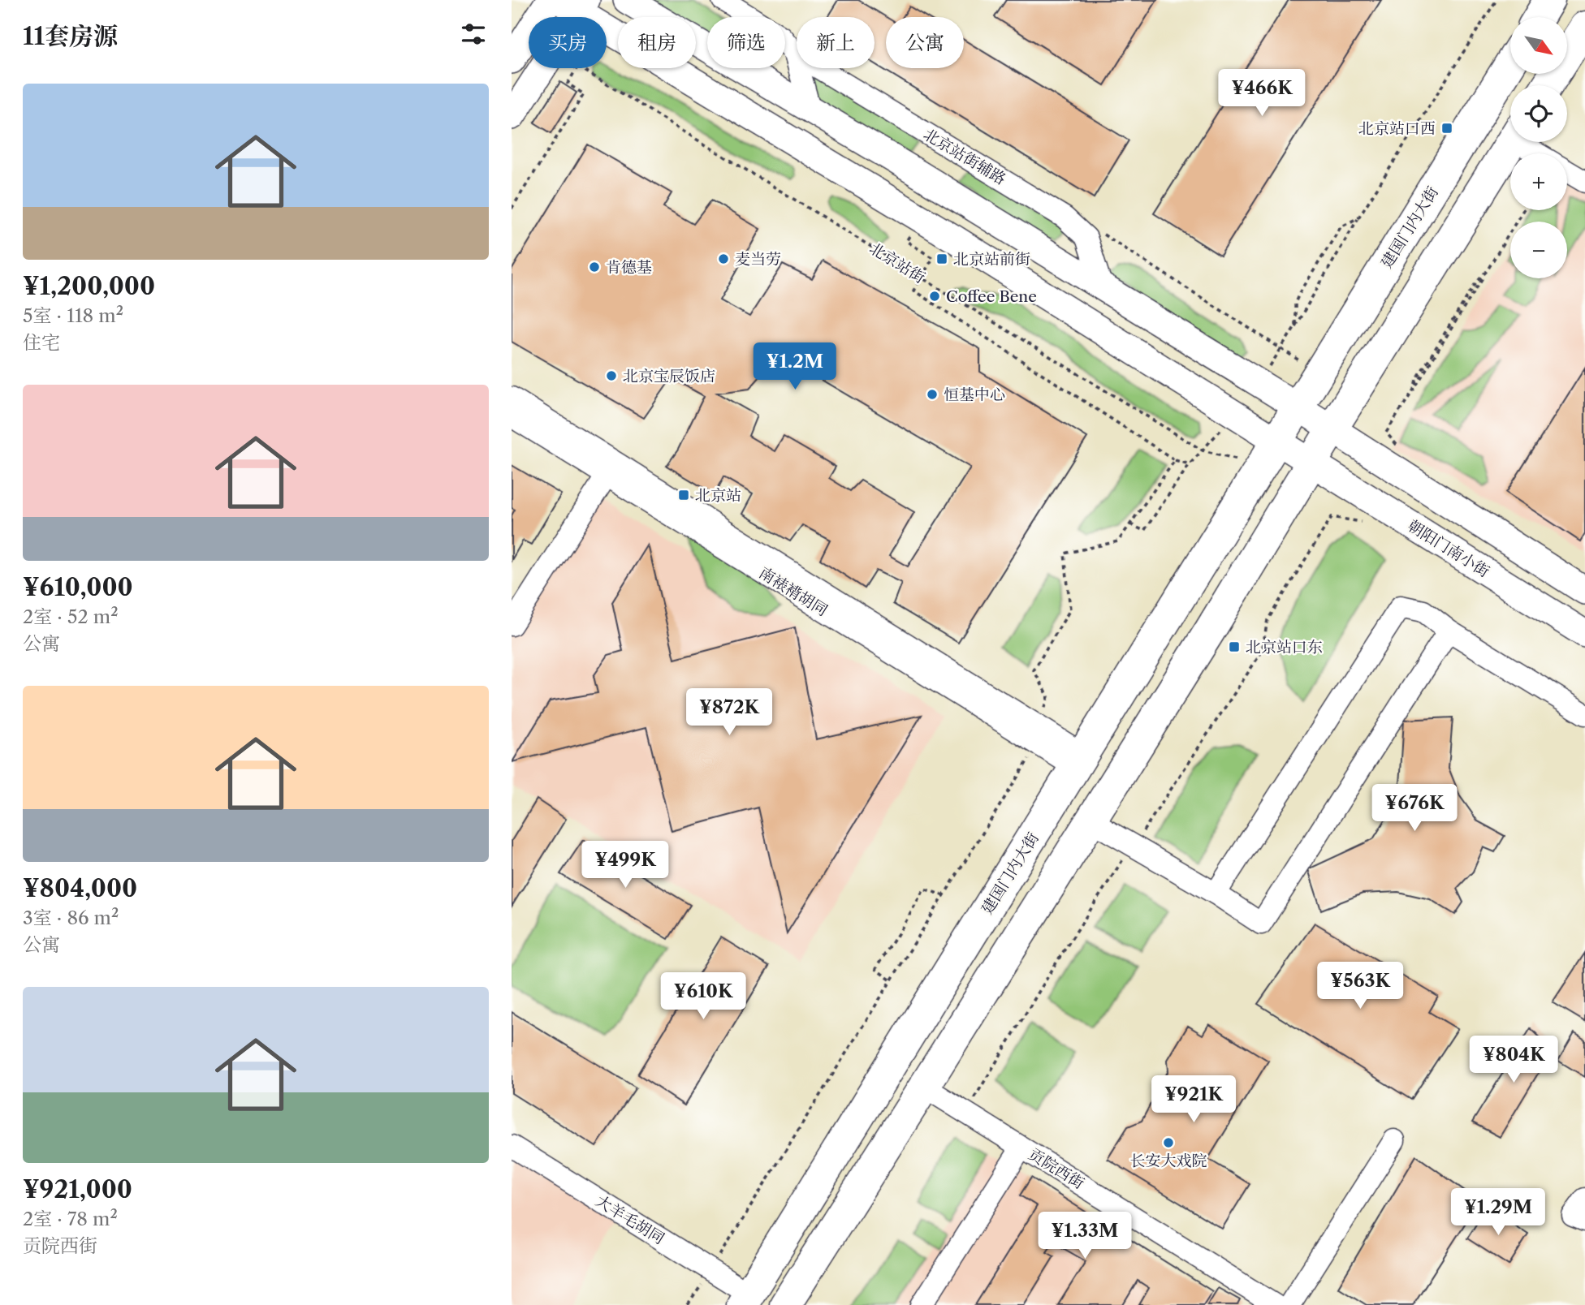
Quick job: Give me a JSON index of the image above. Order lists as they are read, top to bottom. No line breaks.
{"streets":{"highway":["建国门内大街"],"main road":["朝阳门南小街"],"street":["北京站街辅路","南裱褙胡同","贡院西街","大羊毛胡同"],"path":["北京站街"]},"crossings":[["建国门内大街","北京站街"],["建国门内大街","朝阳门南小街"],["建国门内大街","南裱褙胡同"],["建国门内大街","大羊毛胡同"],["北京站街","朝阳门南小街"]],"places":{"transit":["北京站口西","北京站前街","北京站","北京站口东"],"other":["麦当劳","肯德基","Coffee Bene","北京宝辰饭店","恒基中心","长安大戏院"]},"north":"bottom right","page":{"heading":"11套房源","map_buttons":["+","−"],"chip":["买房","租房","筛选","新上","公寓"],"list":[{"name":"¥1,200,000","note":"5室 · 118 m² · 住宅"},{"name":"¥610,000","note":"2室 · 52 m² · 公寓"},{"name":"¥804,000","note":"3室 · 86 m² · 公寓"},{"name":"¥921,000","note":"2室 · 78 m² · 贡院西街"}],"price":["¥466K","¥1.2M","¥872K","¥676K","¥499K","¥563K","¥610K","¥804K","¥921K","¥1.29M","¥1.33M"]}}
